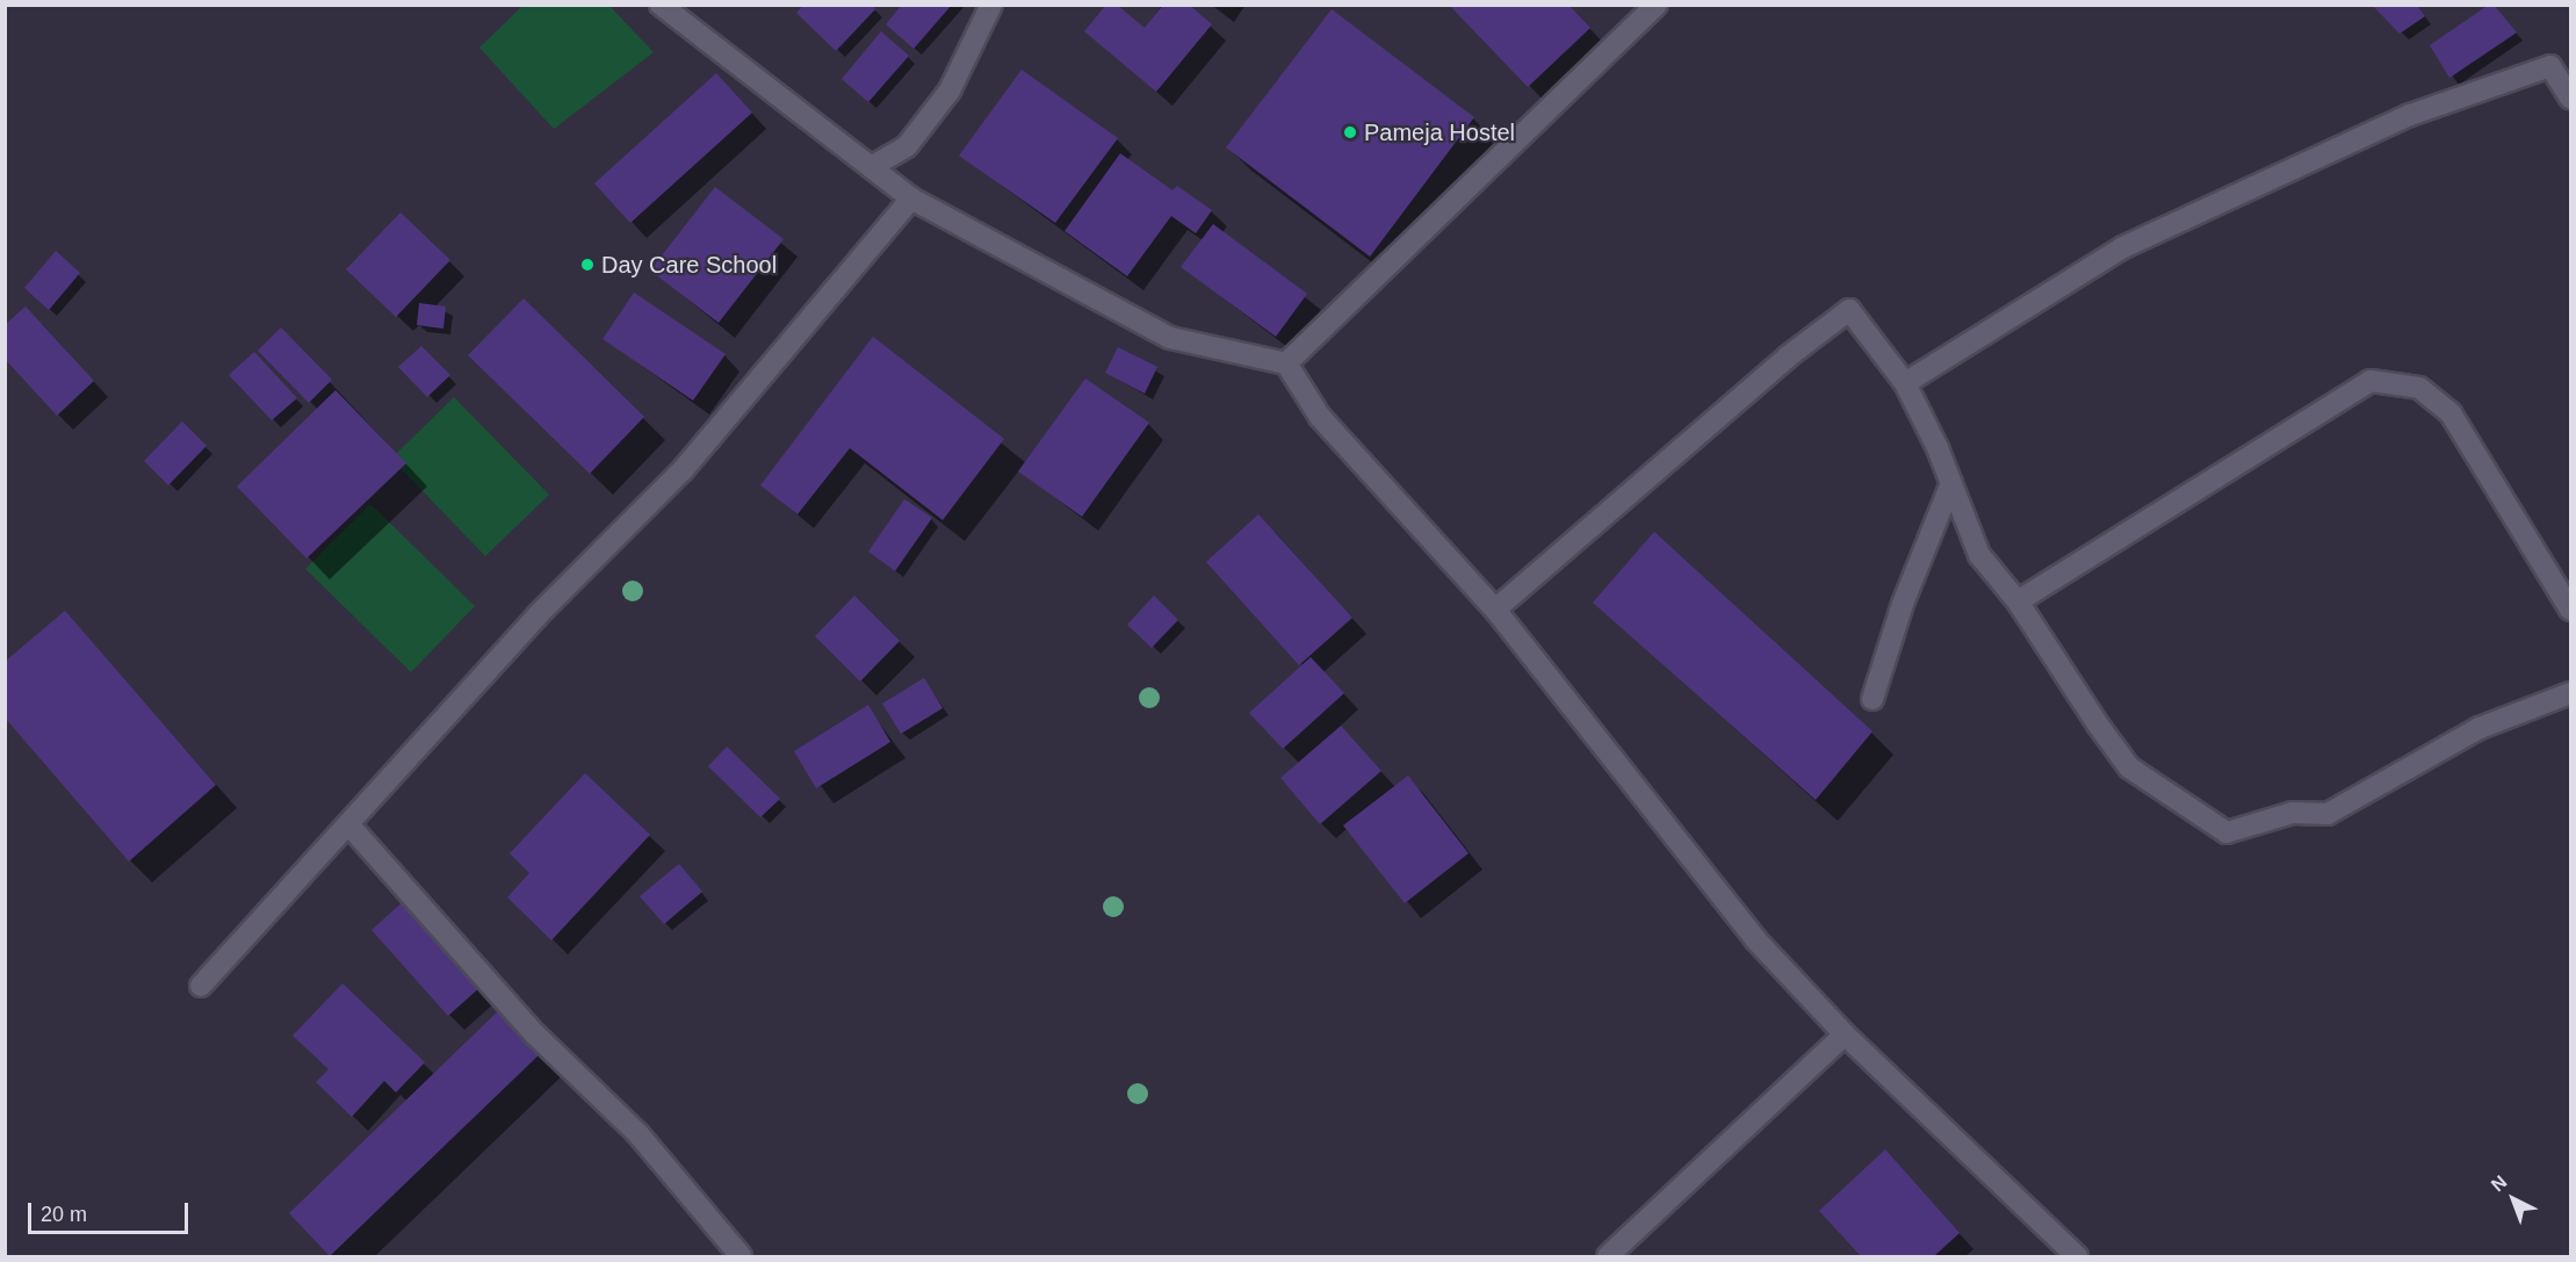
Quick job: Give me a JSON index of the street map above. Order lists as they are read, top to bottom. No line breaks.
{"places":["Pameja Hostel","Day Care School"],"scale_bar":"20 m","north":"top left"}
